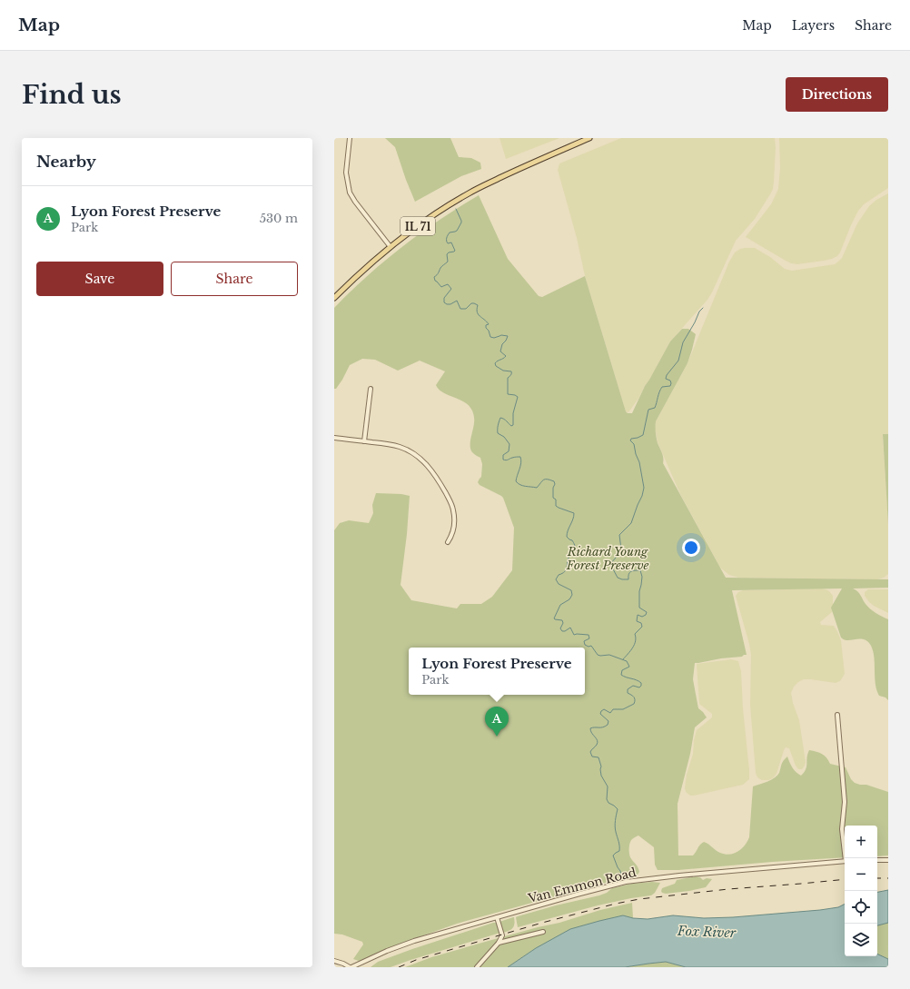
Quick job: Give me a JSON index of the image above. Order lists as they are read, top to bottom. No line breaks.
{"streets":{"main road":["IL 71"],"street":["Van Emmon Road"]},"water":["Fox River"],"parks":["Richard Young Forest Preserve"],"page":{"header":"Map","nav":["Map","Layers","Share"],"buttons":["Directions",["Save","Share"]],"title":"Find us","heading":"Nearby","list":[{"mark":"A","name":"Lyon Forest Preserve","note":"Park","value":"530 m"}],"popup":["Lyon Forest Preserve","Park"],"pins":"A","map_buttons":["+","−"]}}
